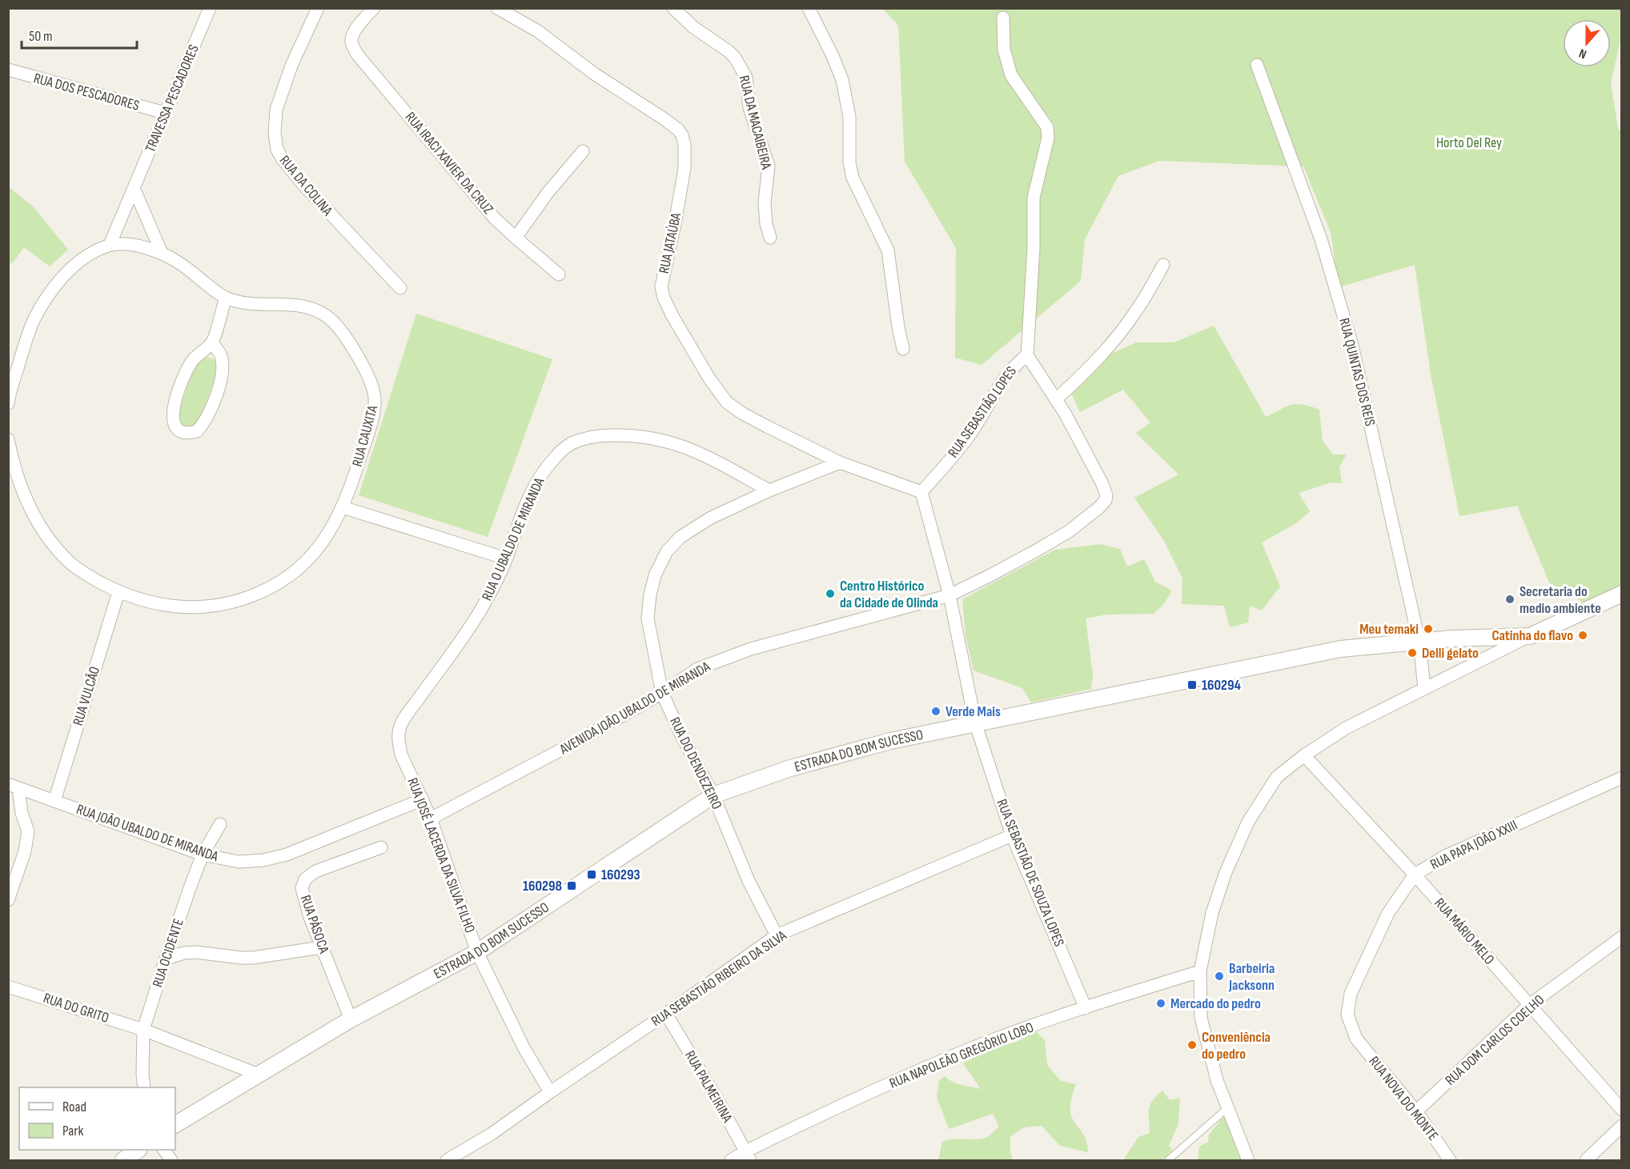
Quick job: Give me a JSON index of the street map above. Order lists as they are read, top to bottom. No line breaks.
{"streets":{"street":["RUA DOS PESCADORES","TRAVESSA PESCADORES","RUA DA MACAIBEIRA","RUA IRACI XAVIER DA CRUZ","RUA DA COLINA","RUA JATAÚBA","RUA QUINTAS DOS REIS","RUA SEBASTIÃO LOPES","RUA CAUXITA","RUA O UBALDO DE MIRANDA","RUA VULCÃO","AVENIDA JOÃO UBALDO DE MIRANDA","ESTRADA DO BOM SUCESSO","RUA DO DENDEZEIRO","RUA JOÃO UBALDO DE MIRANDA","RUA PAPA JOÃO XXIII","RUA JOSÉ LACERDA DA SILVA FILHO","RUA SEBASTIÃO DE SOUZA LOPES","RUA PÁSOCA","RUA MÁRIO MELO","RUA OCIDENTE","RUA SEBASTIÃO RIBEIRO DA SILVA","RUA DO GRITO","RUA DOM CARLOS COELHO","RUA NAPOLEÃO GREGÓRIO LOBO","RUA PALMEIRINA","RUA NOVA DO MONTE"]},"crossings":[["RUA DOS PESCADORES","TRAVESSA PESCADORES"],["TRAVESSA PESCADORES","RUA CAUXITA"],["RUA JATAÚBA","RUA SEBASTIÃO LOPES"],["RUA JATAÚBA","RUA DO DENDEZEIRO"],["RUA JATAÚBA","RUA SEBASTIÃO DE SOUZA LOPES"],["RUA QUINTAS DOS REIS","ESTRADA DO BOM SUCESSO"],["RUA SEBASTIÃO LOPES","RUA SEBASTIÃO DE SOUZA LOPES"],["RUA CAUXITA","RUA VULCÃO"],["RUA O UBALDO DE MIRANDA","RUA DO DENDEZEIRO"],["RUA O UBALDO DE MIRANDA","RUA JOSÉ LACERDA DA SILVA FILHO"],["RUA VULCÃO","RUA JOÃO UBALDO DE MIRANDA"],["AVENIDA JOÃO UBALDO DE MIRANDA","RUA DO DENDEZEIRO"],["AVENIDA JOÃO UBALDO DE MIRANDA","RUA JOSÉ LACERDA DA SILVA FILHO"],["AVENIDA JOÃO UBALDO DE MIRANDA","RUA SEBASTIÃO DE SOUZA LOPES"],["ESTRADA DO BOM SUCESSO","RUA DO DENDEZEIRO"],["ESTRADA DO BOM SUCESSO","RUA JOSÉ LACERDA DA SILVA FILHO"],["ESTRADA DO BOM SUCESSO","RUA SEBASTIÃO DE SOUZA LOPES"],["ESTRADA DO BOM SUCESSO","RUA PÁSOCA"],["ESTRADA DO BOM SUCESSO","RUA DO GRITO"],["RUA DO DENDEZEIRO","RUA SEBASTIÃO RIBEIRO DA SILVA"],["RUA JOÃO UBALDO DE MIRANDA","RUA JOSÉ LACERDA DA SILVA FILHO"],["RUA JOÃO UBALDO DE MIRANDA","RUA OCIDENTE"],["RUA PAPA JOÃO XXIII","RUA MÁRIO MELO"],["RUA PAPA JOÃO XXIII","RUA NOVA DO MONTE"],["RUA JOSÉ LACERDA DA SILVA FILHO","RUA SEBASTIÃO RIBEIRO DA SILVA"],["RUA SEBASTIÃO DE SOUZA LOPES","RUA SEBASTIÃO RIBEIRO DA SILVA"],["RUA SEBASTIÃO DE SOUZA LOPES","RUA NAPOLEÃO GREGÓRIO LOBO"],["RUA MÁRIO MELO","RUA DOM CARLOS COELHO"],["RUA OCIDENTE","RUA DO GRITO"],["RUA SEBASTIÃO RIBEIRO DA SILVA","RUA PALMEIRINA"],["RUA DOM CARLOS COELHO","RUA NOVA DO MONTE"],["RUA NAPOLEÃO GREGÓRIO LOBO","RUA PALMEIRINA"]],"parks":["Horto Del Rey"],"places":{"other":["Centro Histórico da Cidade de Olinda","Secretaria do medio ambiente","Meu temaki","Catinha do flavo","Delli gelato","Verde Mais","Barbeiria Jacksonn","Mercado do pedro","Conveniência do pedro"],"transit":["160294","160293","160298"]},"legend":["Road","Park"],"scale_bar":"50 m","north":"bottom"}
